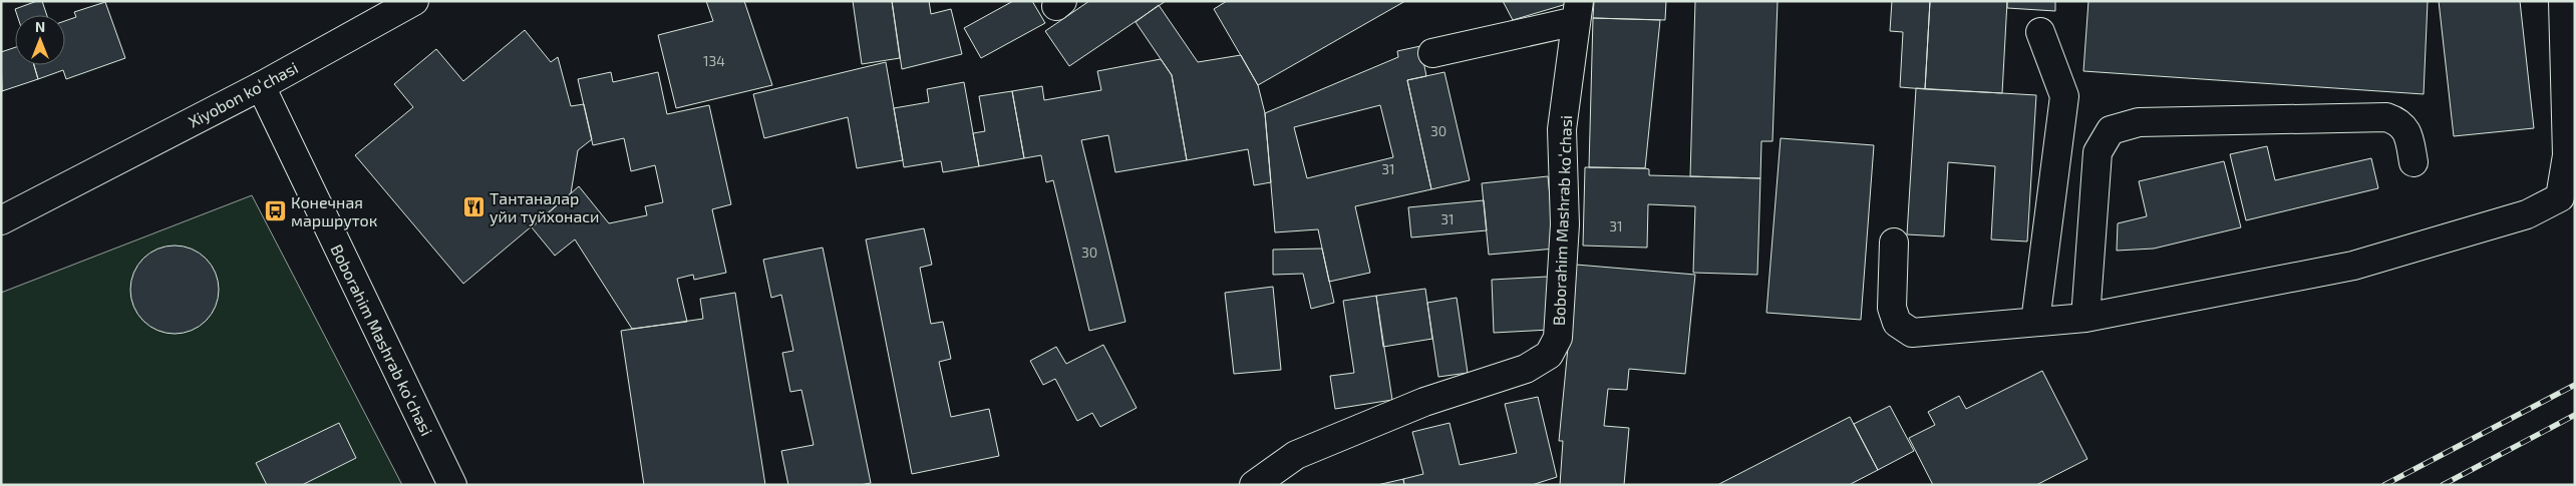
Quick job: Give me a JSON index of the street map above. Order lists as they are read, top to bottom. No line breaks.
{"streets":{"street":["Xiyobon koʻchasi","Boborahim Mashrab koʻchasi"]},"crossings":[["Xiyobon koʻchasi","Boborahim Mashrab koʻchasi"]],"places":{"restaurant":["Тантаналар уйи туйхонаси"],"bus stop":["Конечная маршруток"]},"house_numbers":["134","30","31","31","31","30"],"north":"top"}
